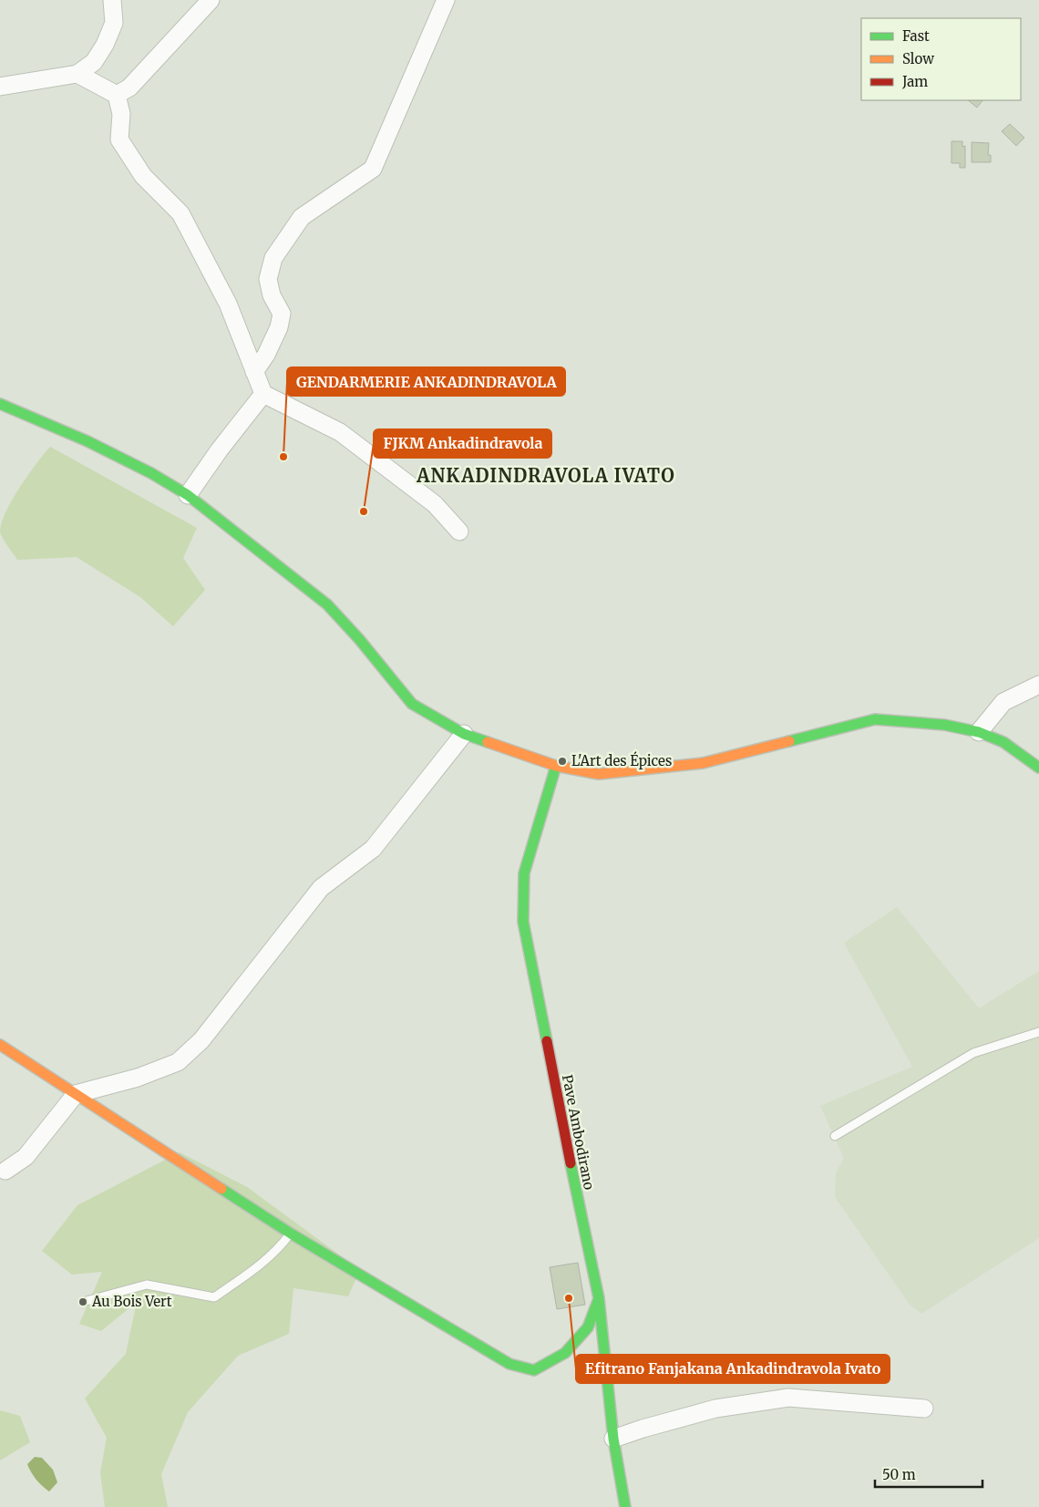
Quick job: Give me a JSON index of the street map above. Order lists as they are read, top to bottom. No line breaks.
{"streets":{"street":["Pave Ambodirano"]},"districts":["ANKADINDRAVOLA IVATO"],"places":["GENDARMERIE ANKADINDRAVOLA","FJKM Ankadindravola","L'Art des Épices","Efitrano Fanjakana Ankadindravola Ivato","Au Bois Vert"],"legend":["Fast","Slow","Jam"],"scale_bar":"50 m"}
